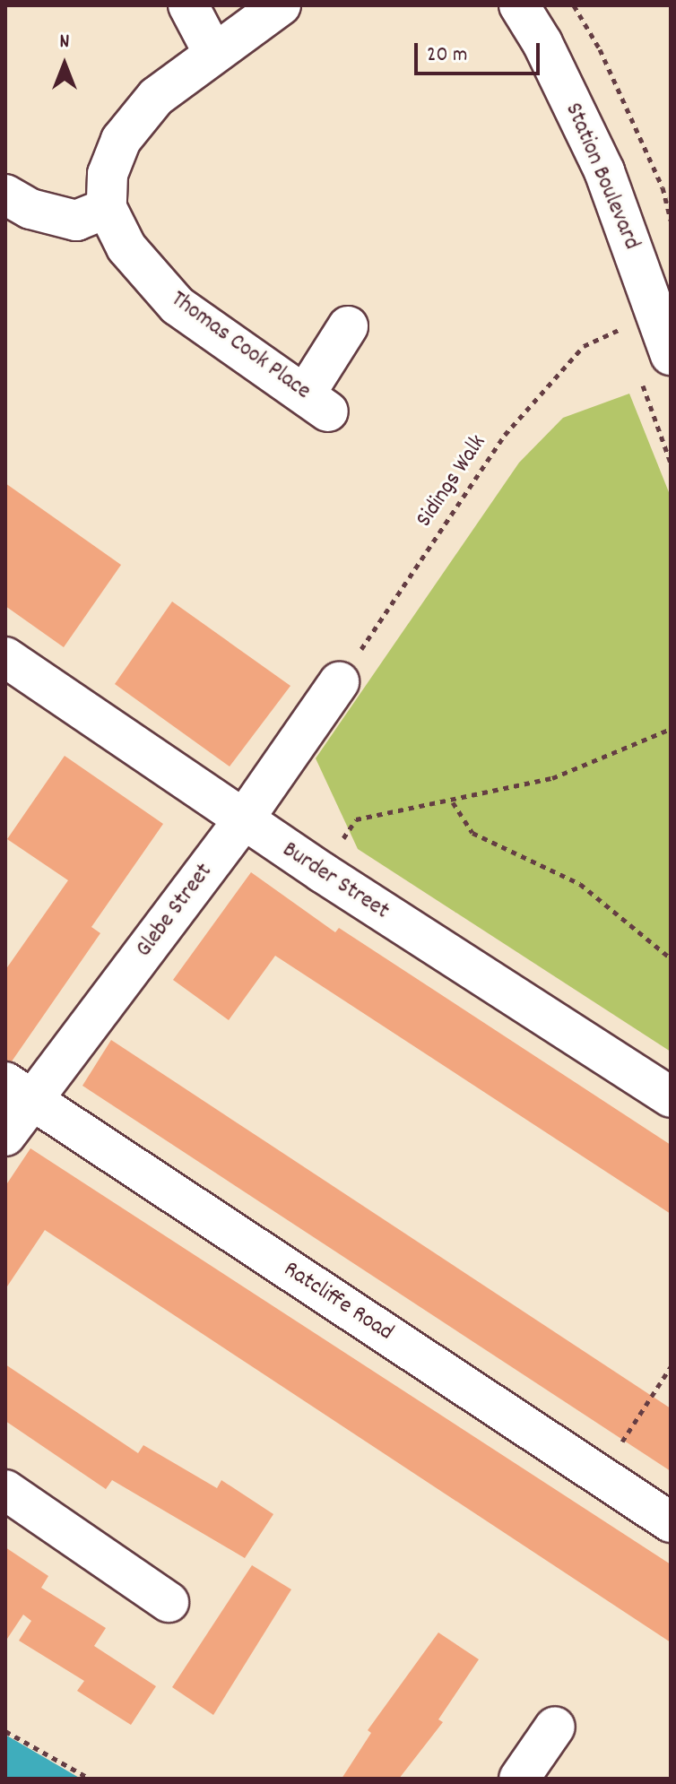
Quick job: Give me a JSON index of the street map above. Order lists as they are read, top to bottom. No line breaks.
{"streets":{"street":["Station Boulevard","Thomas Cook Place","Burder Street","Glebe Street","Ratcliffe Road"],"path":["Sidings Walk"]},"crossings":[["Sidings Walk","Glebe Street"],["Burder Street","Glebe Street"],["Glebe Street","Ratcliffe Road"]],"scale_bar":"20 m","north":"top"}
